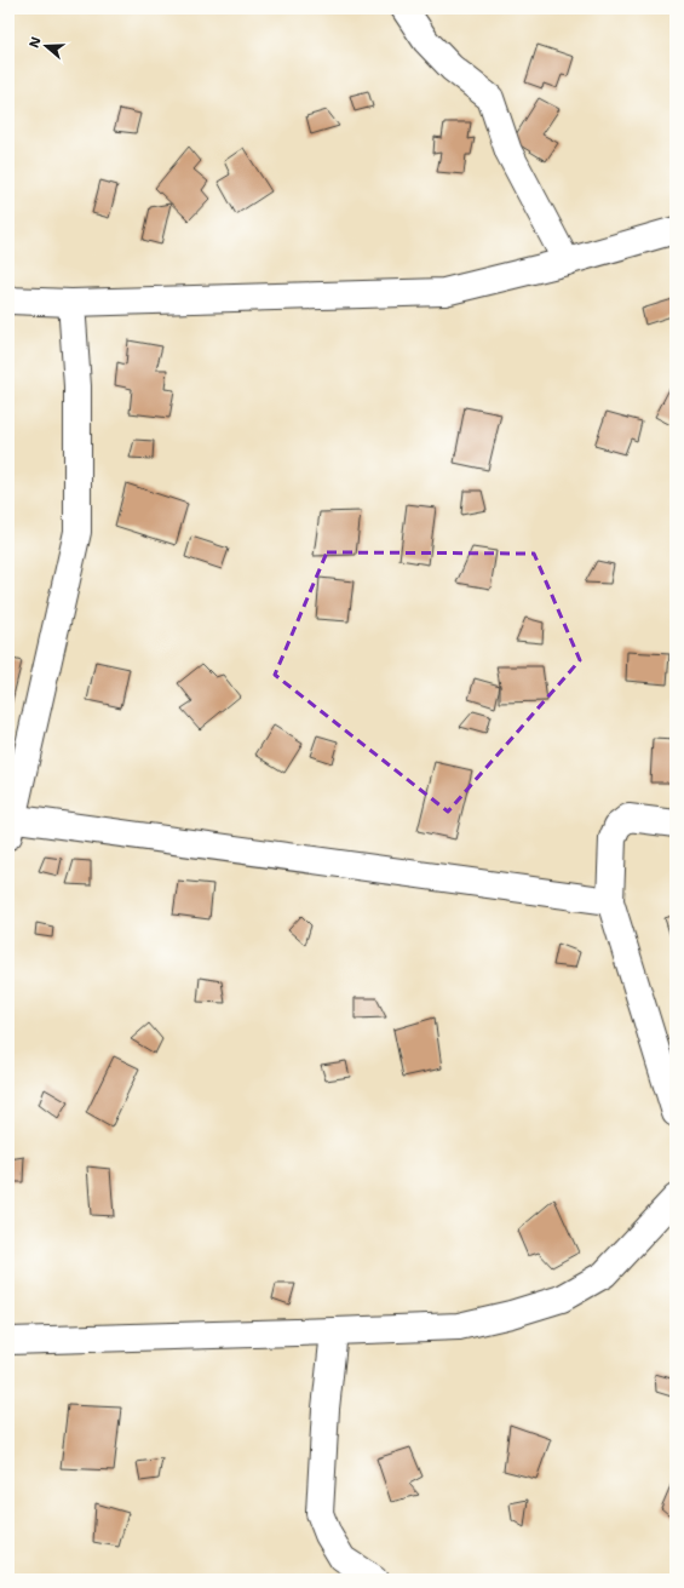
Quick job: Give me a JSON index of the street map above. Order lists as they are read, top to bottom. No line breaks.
{"north":"left"}
